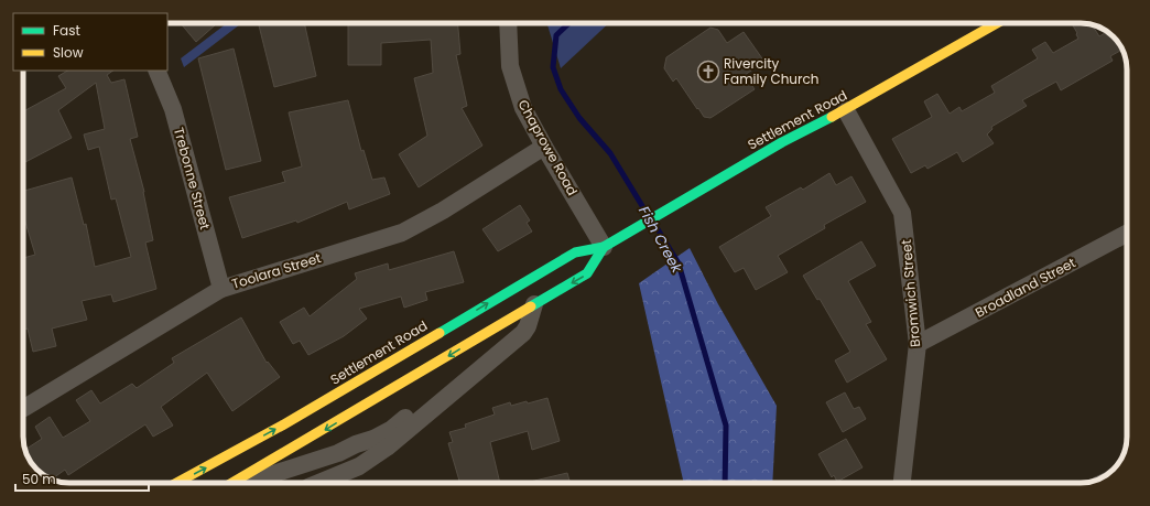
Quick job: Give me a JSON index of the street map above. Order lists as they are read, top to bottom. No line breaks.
{"streets":{"main road":["Settlement Road"],"street":["Chaprowe Road","Trebonne Street","Toolara Street","Broadland Street","Bromwich Street"]},"crossings":[["Settlement Road","Chaprowe Road"],["Settlement Road","Bromwich Street"],["Chaprowe Road","Toolara Street"],["Trebonne Street","Toolara Street"],["Broadland Street","Bromwich Street"]],"water":["Fish Creek"],"places":{"church":["Rivercity Family Church"]},"legend":["Fast","Slow"],"scale_bar":"50 m"}
